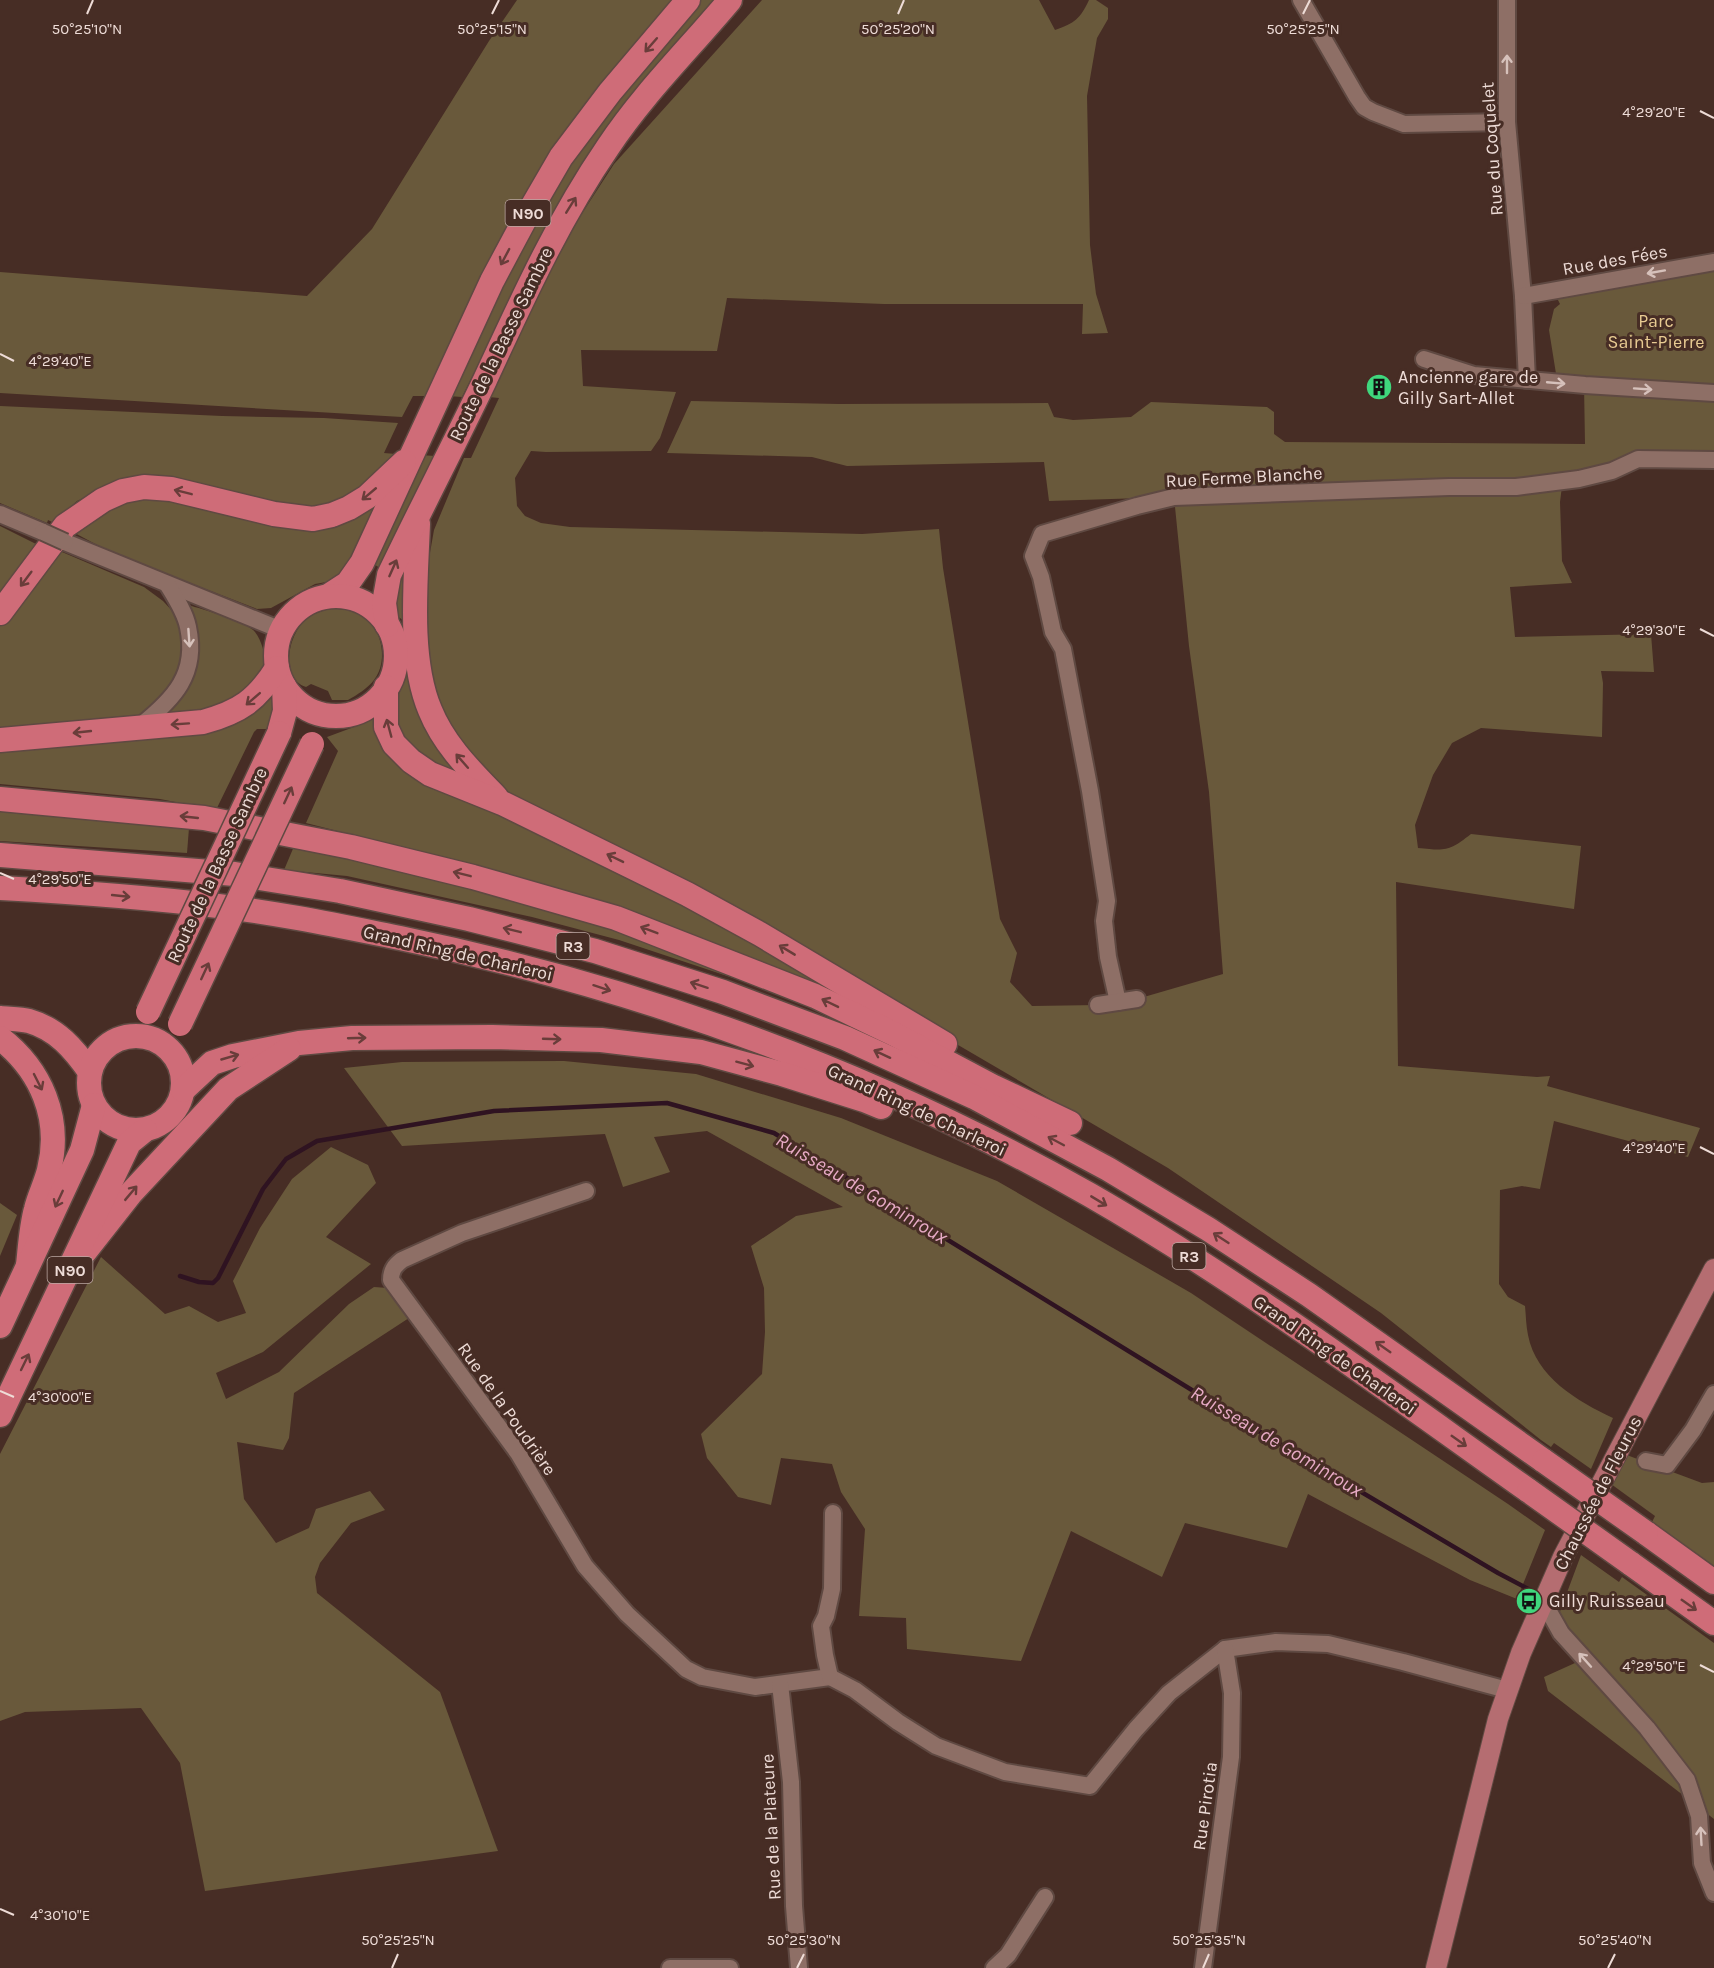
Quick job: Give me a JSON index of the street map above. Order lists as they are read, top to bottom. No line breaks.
{"streets":{"highway":["N90","Route de la Basse Sambre","R3","Grand Ring de Charleroi"],"main road":["Chaussée de Fleurus"],"street":["Rue du Coquelet","Rue des Fées","Rue Ferme Blanche","Rue de la Poudrière","Rue Pirotia","Rue de la Plateure"]},"crossings":[["Rue du Coquelet","Rue des Fées"],["N90","Route de la Basse Sambre"],["Rue de la Poudrière","Rue de la Plateure"]],"water":["Ruisseau de Gominroux"],"parks":["Parc Saint-Pierre"],"places":{"building":["Ancienne gare de Gilly Sart-Allet"],"bus stop":["Gilly Ruisseau"]},"coordinates":["50°25'10\"N","50°25'15\"N","50°25'20\"N","50°25'25\"N","4°29'20\"E","4°29'40\"E","4°29'30\"E","4°29'50\"E","4°30'00\"E","4°30'10\"E","50°25'30\"N","50°25'35\"N","50°25'40\"N"]}
